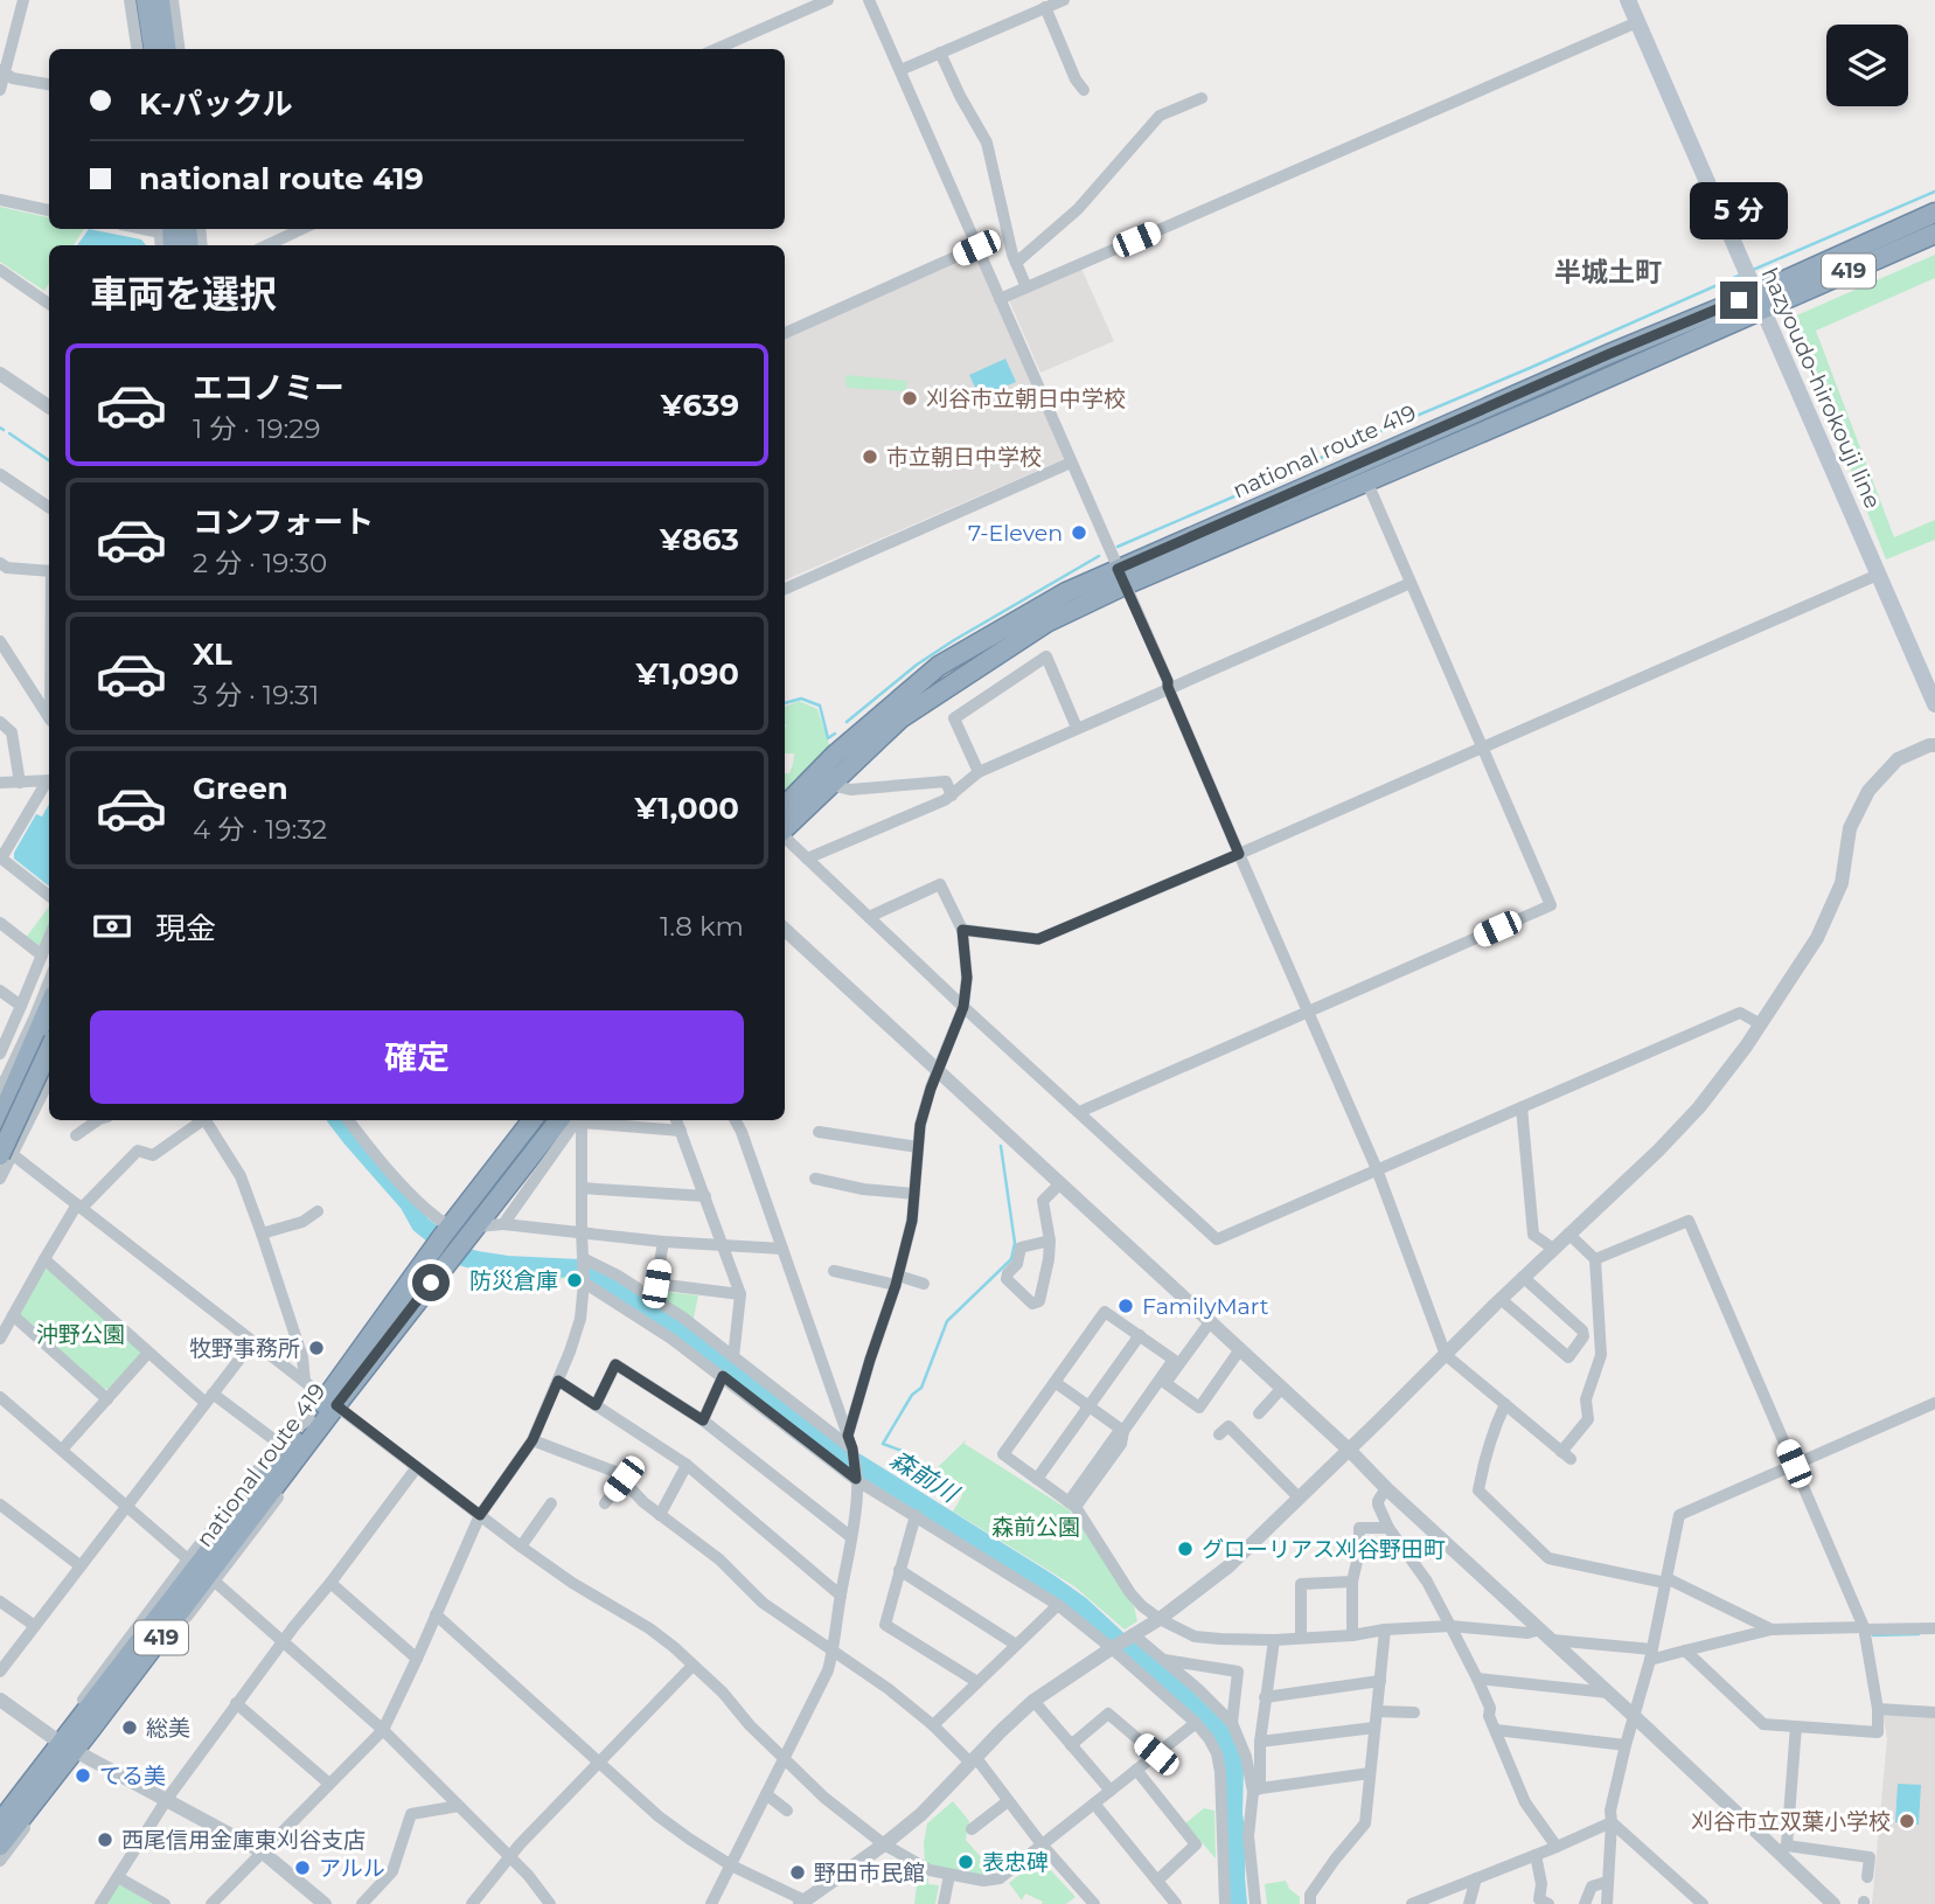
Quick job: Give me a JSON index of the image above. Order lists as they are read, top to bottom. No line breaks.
{"streets":{"highway":["419","national route 419"],"main road":["hazyoudo-hirokouji line"]},"crossings":[["419","hazyoudo-hirokouji line"],["419","national route 419"],["hazyoudo-hirokouji line","national route 419"]],"districts":["半城土町"],"water":["森前川"],"parks":["沖野公園","森前公園"],"places":["刈谷市立朝日中学校","市立朝日中学校","7-Eleven","防災倉庫","FamilyMart","牧野事務所","グローリアス刈谷野田町","総美","てる美","刈谷市立双葉小学校","西尾信用金庫東刈谷支店","表忠碑","アルル","野田市民館"],"page":{"banner":["K-パックル","national route 419"],"bubble":"5 分","heading":"車両を選択","list":[{"name":"エコノミー","note":"1 分 · 19:29","value":"¥639"},{"name":"コンフォート","note":"2 分 · 19:30","value":"¥863"},{"name":"XL","note":"3 分 · 19:31","value":"¥1,090"},{"name":"Green","note":"4 分 · 19:32","value":"¥1,000"}],"pay":["現金","1.8 km"],"buttons":"確定"}}
